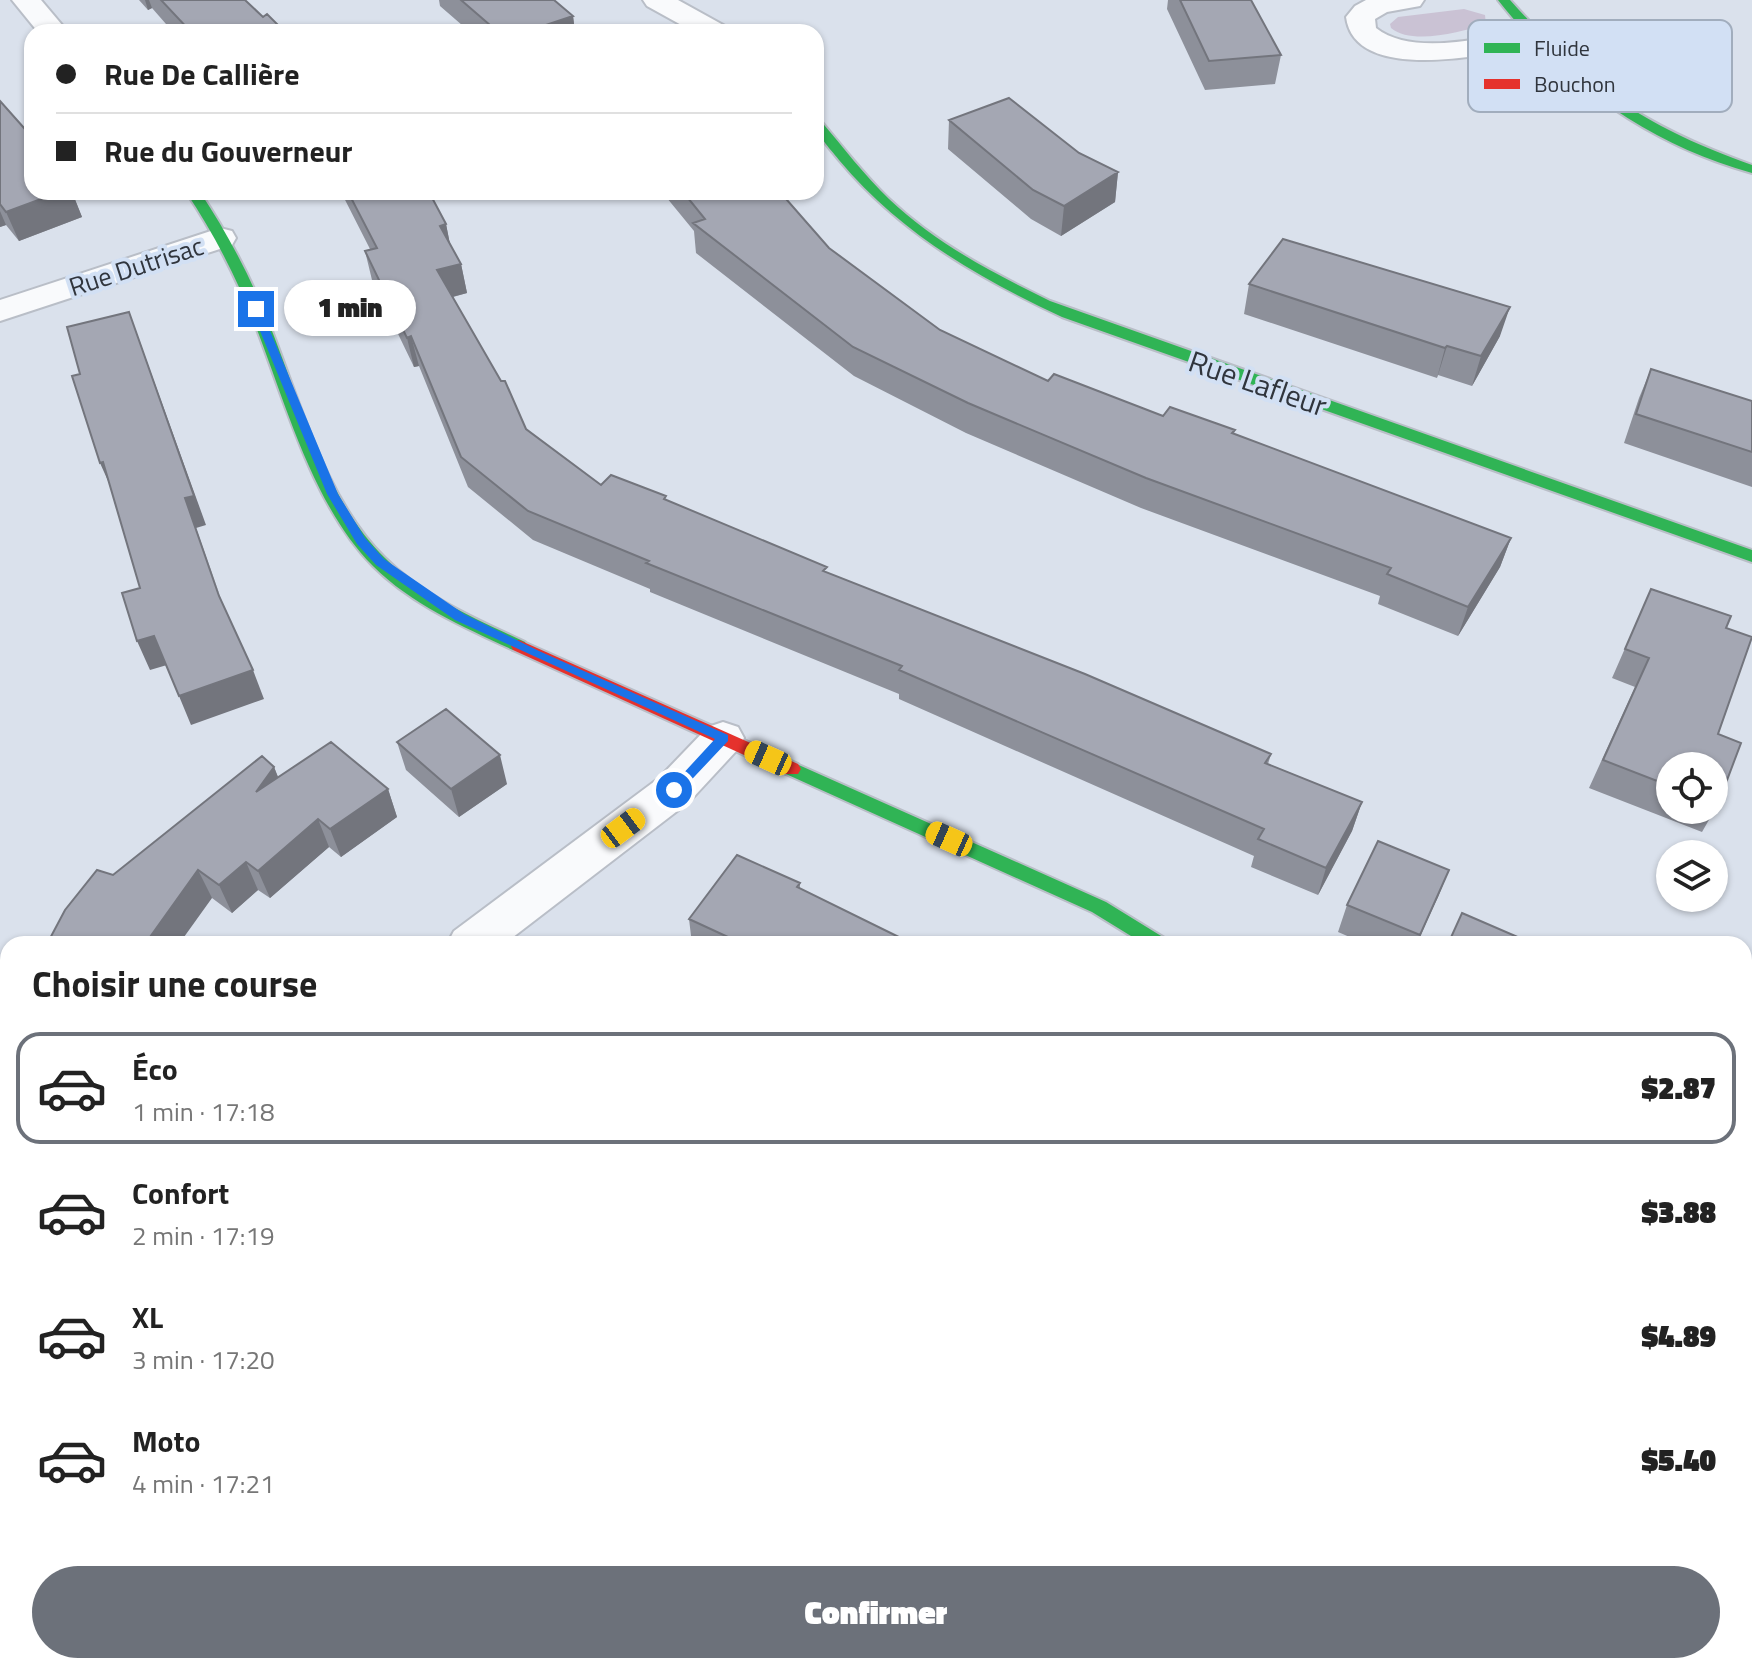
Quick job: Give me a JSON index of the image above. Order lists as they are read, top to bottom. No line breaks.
{"streets":{"street":["Rue Dutrisac","Rue Lafleur"]},"legend":["Fluide","Bouchon"],"page":{"banner":["Rue De Callière","Rue du Gouverneur"],"bubble":"1 min","heading":"Choisir une course","list":[{"name":"Éco","note":"1 min · 17:18","value":"$2.87"},{"name":"Confort","note":"2 min · 17:19","value":"$3.88"},{"name":"XL","note":"3 min · 17:20","value":"$4.89"},{"name":"Moto","note":"4 min · 17:21","value":"$5.40"}],"buttons":"Confirmer"}}
